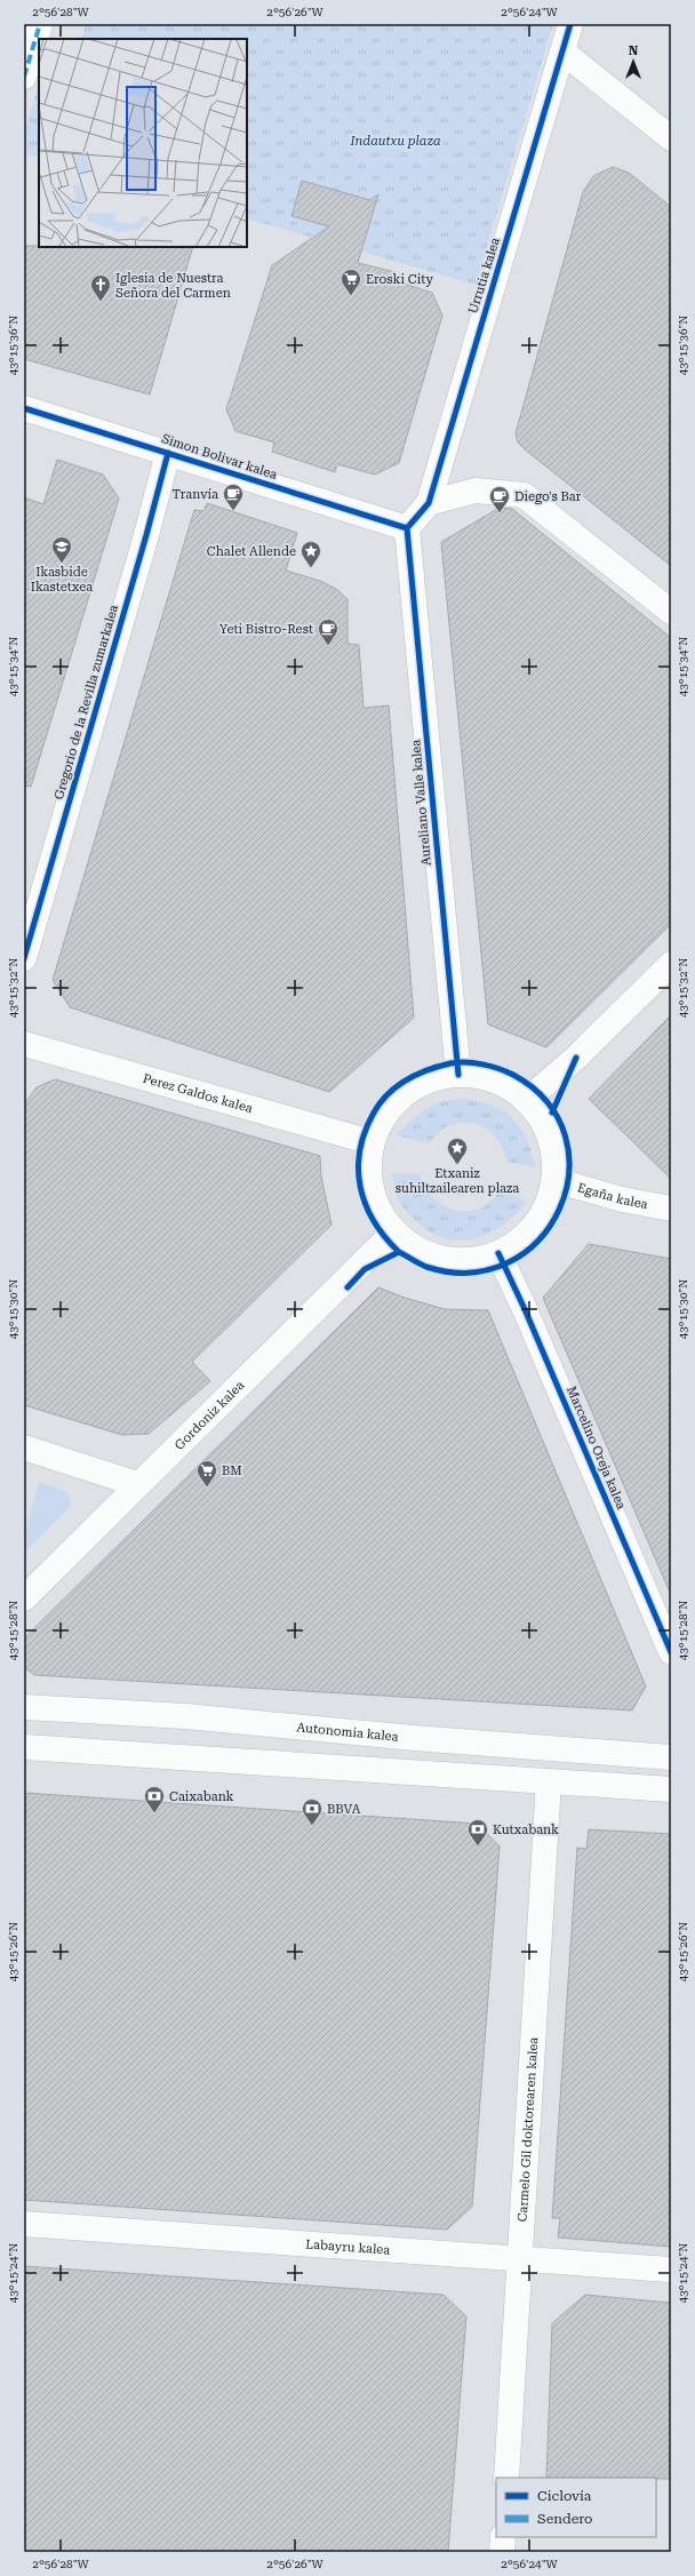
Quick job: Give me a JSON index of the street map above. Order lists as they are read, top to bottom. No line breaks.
{"streets":{"street":["Urrutia kalea","Simon Bolivar kalea","Gregorio de la Revilla zumarkalea","Aureliano Valle kalea","Perez Galdos kalea","Egaña kalea","Gordoniz kalea","Marcelino Oreja kalea","Autonomia kalea","Carmelo Gil doktorearen kalea","Labayru kalea"]},"crossings":[["Urrutia kalea","Simon Bolivar kalea"],["Urrutia kalea","Aureliano Valle kalea"],["Simon Bolivar kalea","Gregorio de la Revilla zumarkalea"],["Simon Bolivar kalea","Aureliano Valle kalea"],["Carmelo Gil doktorearen kalea","Labayru kalea"]],"parks":["Indautxu plaza"],"places":{"supermarket":["Eroski City","BM"],"church":["Iglesia de Nuestra Señora del Carmen"],"cafe":["Tranvía","Diego's Bar","Yeti Bistro-Rest"],"school or university":["Ikasbide Ikastetxea"],"place":["Chalet Allende","Etxaniz suhiltzailearen plaza"],"bank":["Caixabank","BBVA","Kutxabank"]},"legend":["Ciclovía","Sendero"],"north":"top","coordinates":["2°56'28\"W","2°56'26\"W","2°56'24\"W","43°15'36\"N","43°15'34\"N","43°15'32\"N","43°15'30\"N","43°15'28\"N","43°15'26\"N","43°15'24\"N"]}
